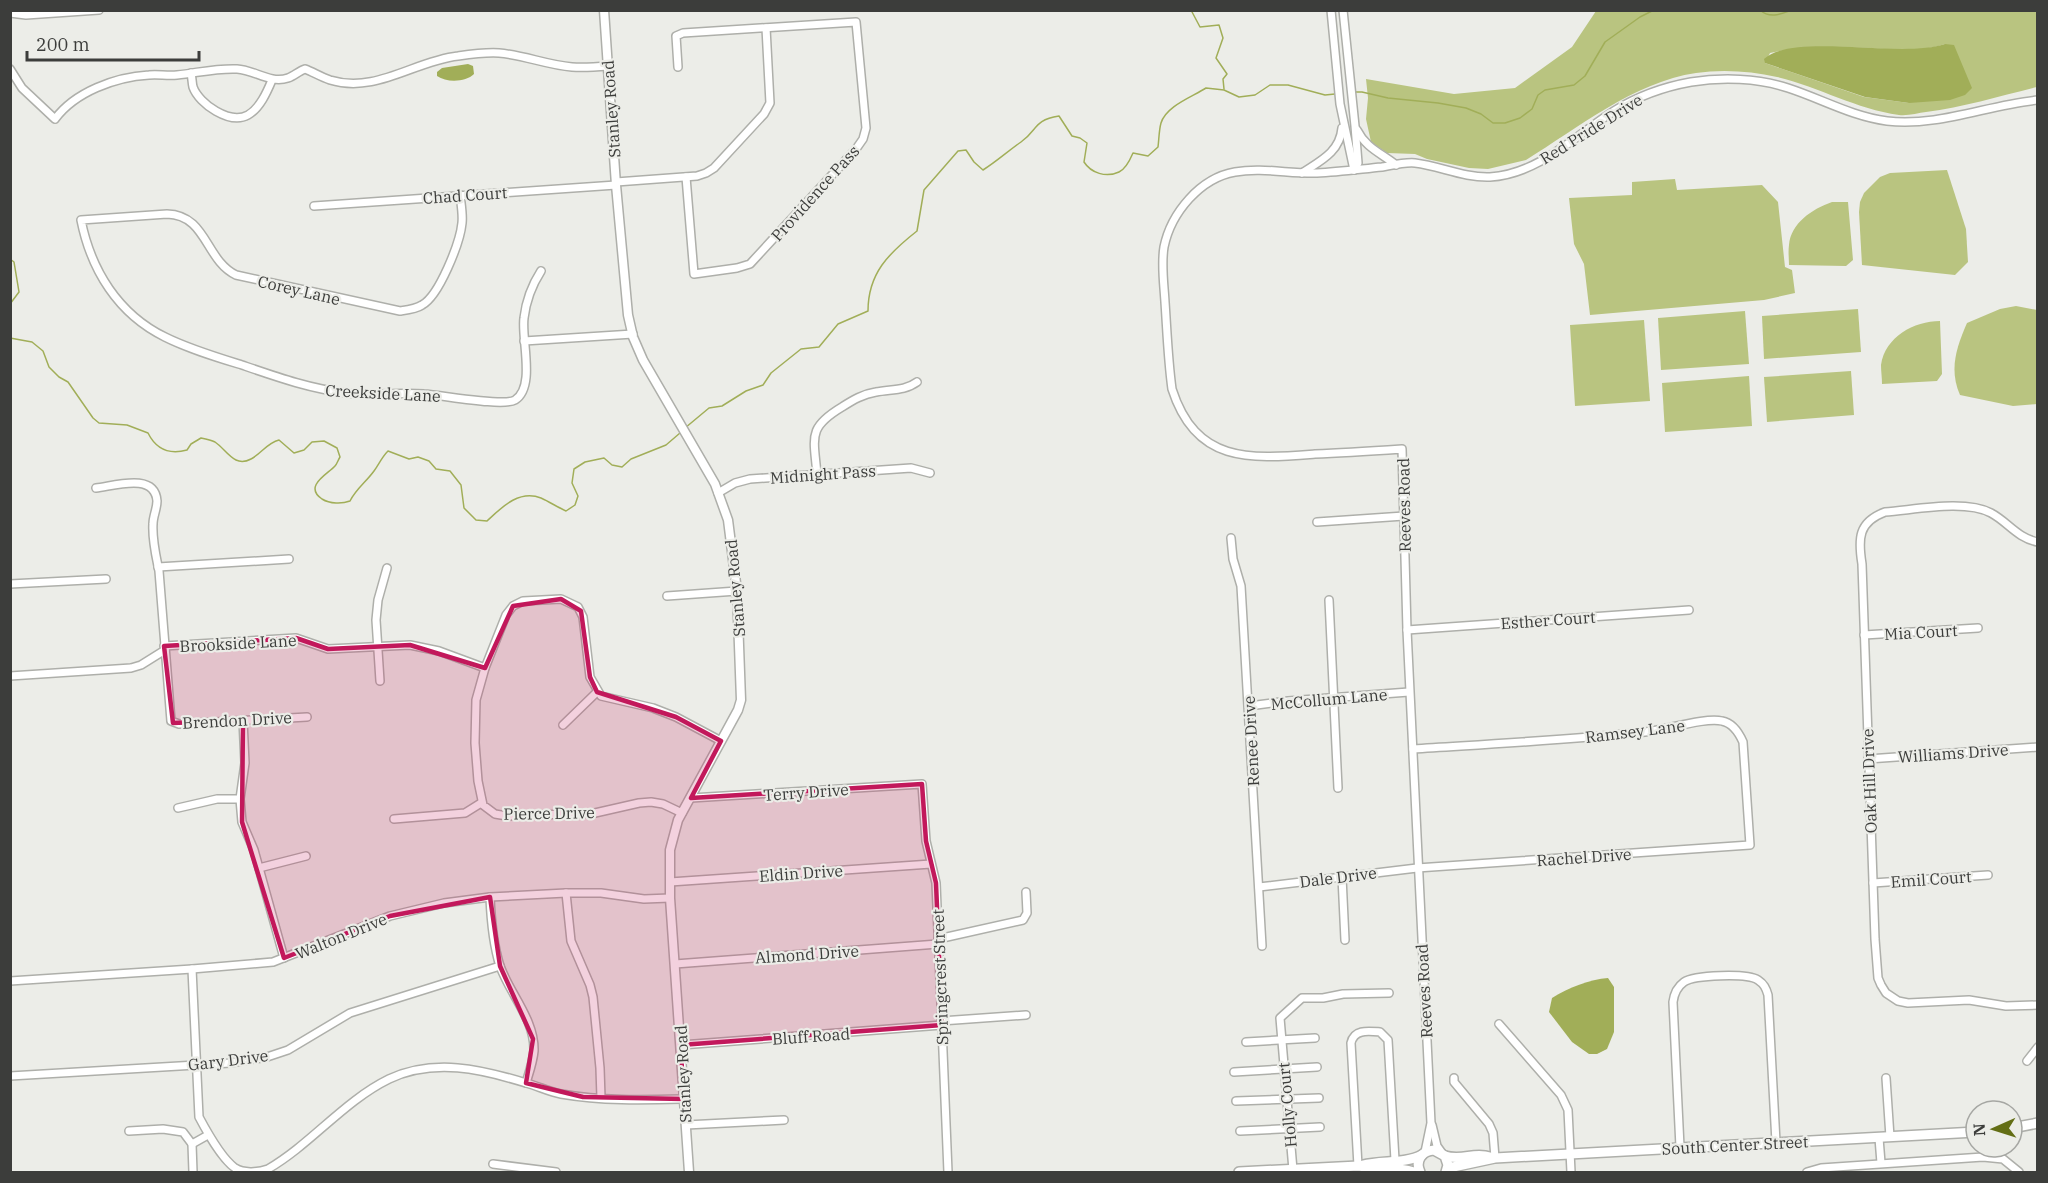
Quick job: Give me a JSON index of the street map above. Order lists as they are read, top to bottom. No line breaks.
{"streets":{"main road":["South Center Street"],"street":["Stanley Road","Red Pride Drive","Providence Pass","Chad Court","Corey Lane","Creekside Lane","Midnight Pass","Reeves Road","Esther Court","Mia Court","Brookside Lane","McCollum Lane","Brendon Drive","Ramsey Lane","Renee Drive","Williams Drive","Oak Hill Drive","Terry Drive","Pierce Drive","Rachel Drive","Eldin Drive","Dale Drive","Emil Court","Walton Drive","Almond Drive","Springcrest Street","Bluff Road","Gary Drive","Holly Court"]},"crossings":[["Stanley Road","Chad Court"],["Stanley Road","Midnight Pass"],["Stanley Road","Terry Drive"],["Stanley Road","Pierce Drive"],["Stanley Road","Eldin Drive"],["Stanley Road","Walton Drive"],["Stanley Road","Almond Drive"],["Stanley Road","Bluff Road"],["Red Pride Drive","Reeves Road"],["Providence Pass","Chad Court"],["Chad Court","Corey Lane"],["Corey Lane","Creekside Lane"],["Reeves Road","Esther Court"],["Reeves Road","McCollum Lane"],["Reeves Road","Ramsey Lane"],["Reeves Road","Rachel Drive"],["Reeves Road","Dale Drive"],["Reeves Road","South Center Street"],["Mia Court","Oak Hill Drive"],["Brookside Lane","Brendon Drive"],["Brookside Lane","Pierce Drive"],["McCollum Lane","Renee Drive"],["Ramsey Lane","Rachel Drive"],["Renee Drive","Dale Drive"],["Williams Drive","Oak Hill Drive"],["Oak Hill Drive","Emil Court"],["Terry Drive","Springcrest Street"],["Rachel Drive","Dale Drive"],["Eldin Drive","Springcrest Street"],["Almond Drive","Springcrest Street"],["Springcrest Street","Bluff Road"]],"scale_bar":"200 m","north":"left"}
